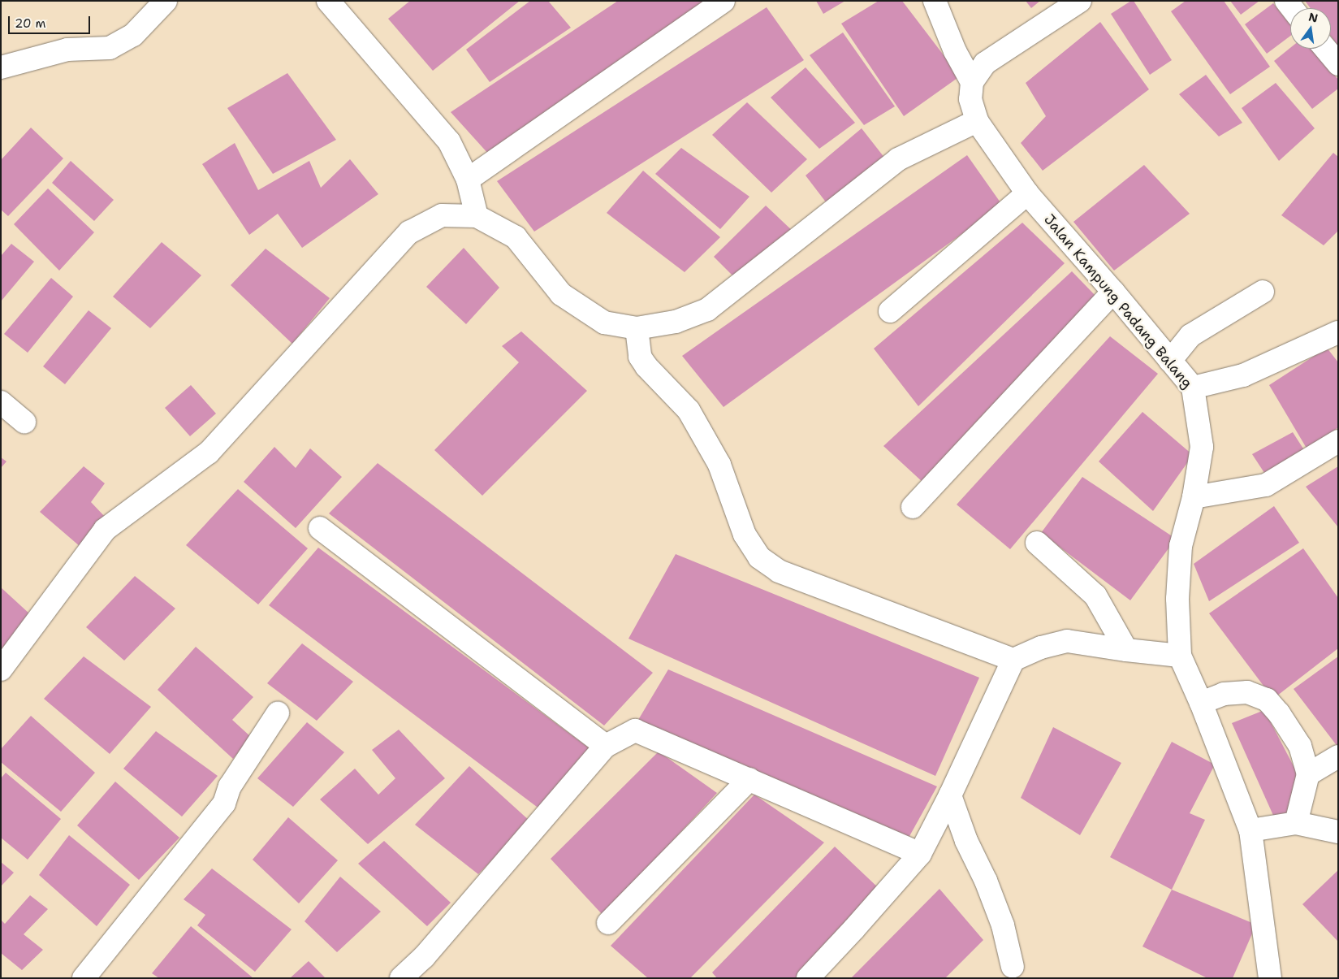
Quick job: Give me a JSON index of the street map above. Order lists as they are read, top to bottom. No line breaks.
{"streets":{"street":["Jalan Kampung Padang Balang"]},"scale_bar":"20 m","north":"top"}
